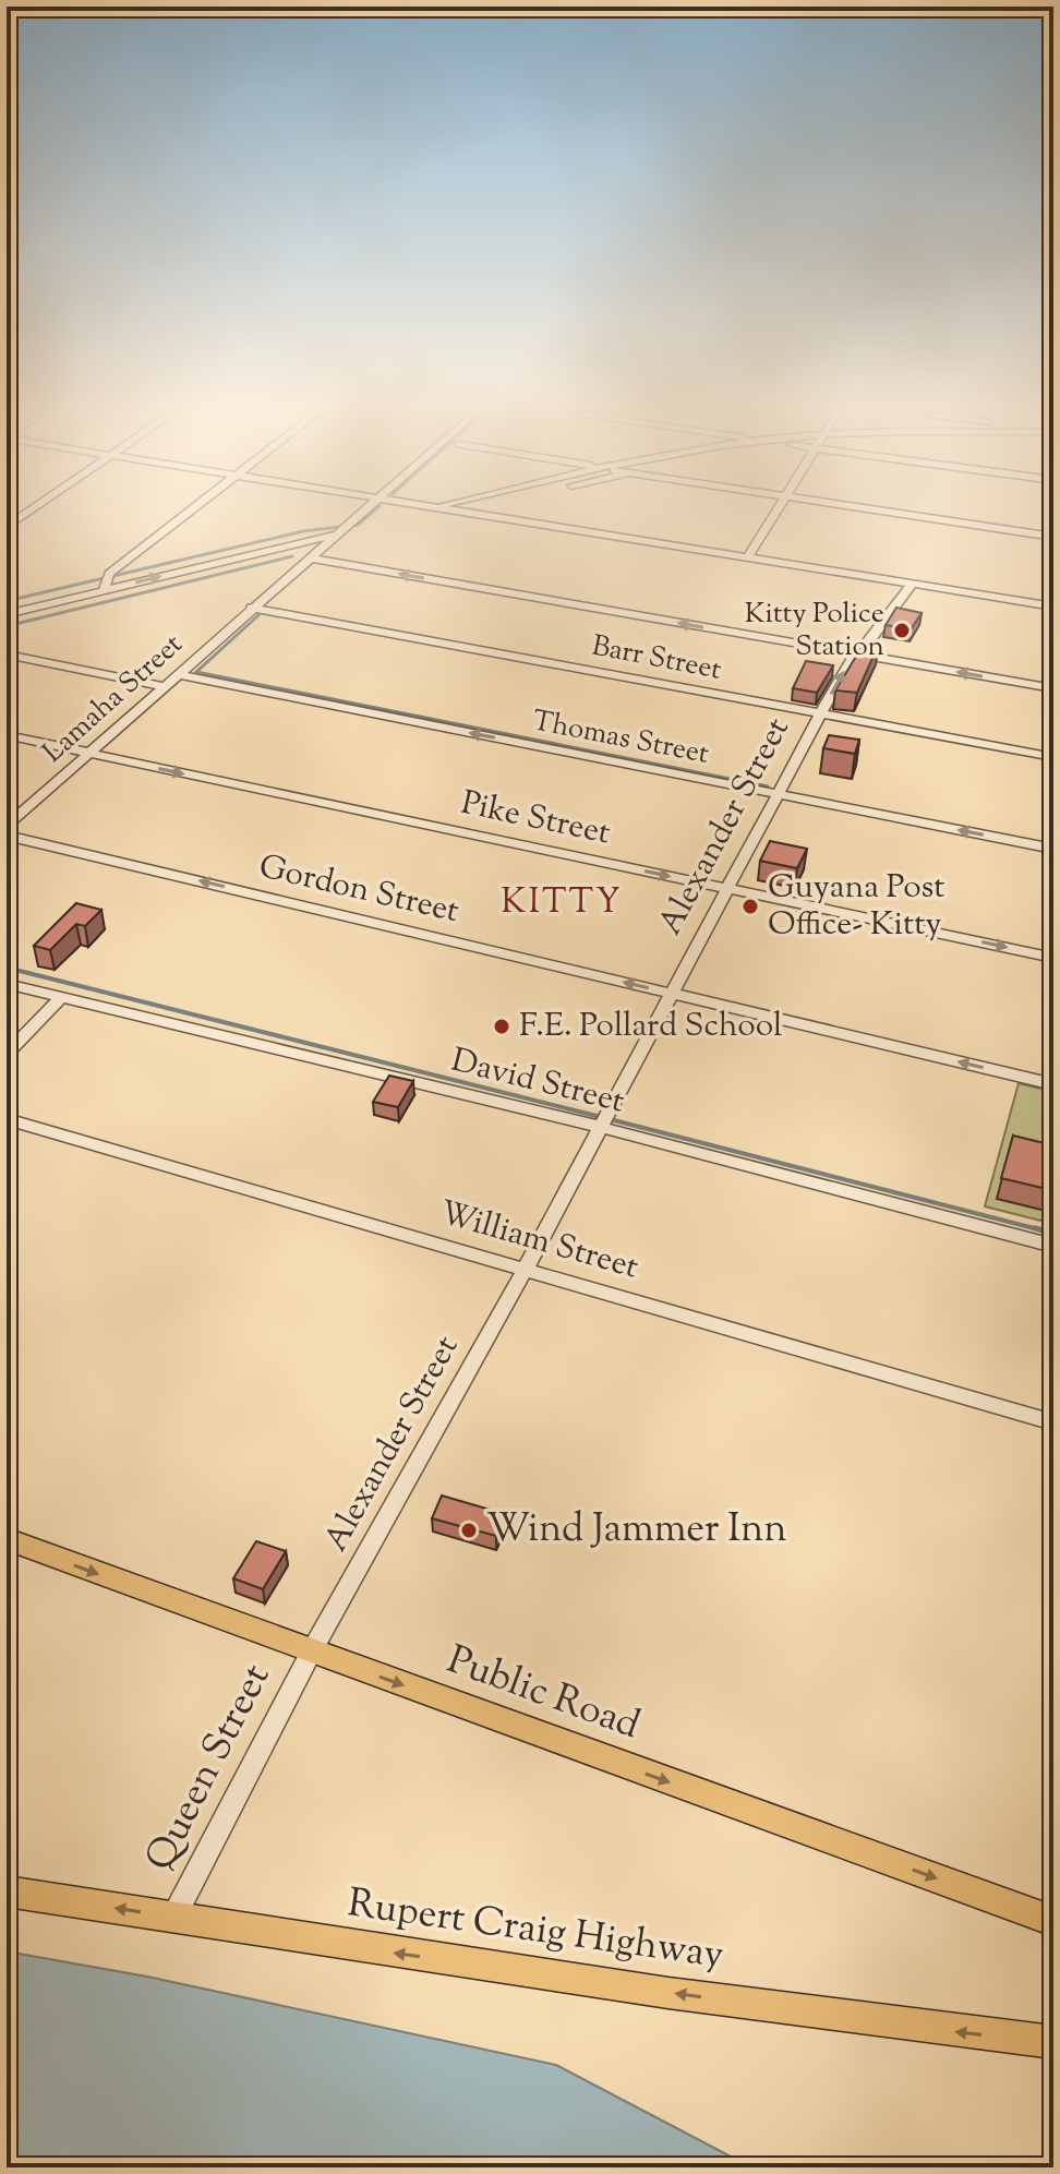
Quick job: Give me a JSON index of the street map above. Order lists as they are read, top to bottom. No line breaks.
{"streets":{"main road":["Public Road","Rupert Craig Highway"],"street":["Barr Street","Lamaha Street","Thomas Street","Pike Street","Alexander Street","Gordon Street","David Street","William Street","Queen Street"]},"crossings":[["Barr Street","Lamaha Street"],["Barr Street","Alexander Street"],["Lamaha Street","Thomas Street"],["Lamaha Street","Pike Street"],["Thomas Street","Alexander Street"],["Pike Street","Alexander Street"],["Alexander Street","Gordon Street"],["Alexander Street","David Street"],["Alexander Street","William Street"],["Alexander Street","Public Road"],["Alexander Street","Queen Street"],["Public Road","Queen Street"],["Queen Street","Rupert Craig Highway"]],"one_way":["Thomas Street","Pike Street","Gordon Street","Public Road","Rupert Craig Highway"],"districts":["KITTY"],"places":["Kitty Police Station","Guyana Post Office- Kitty","F.E. Pollard School","Wind Jammer Inn"]}
